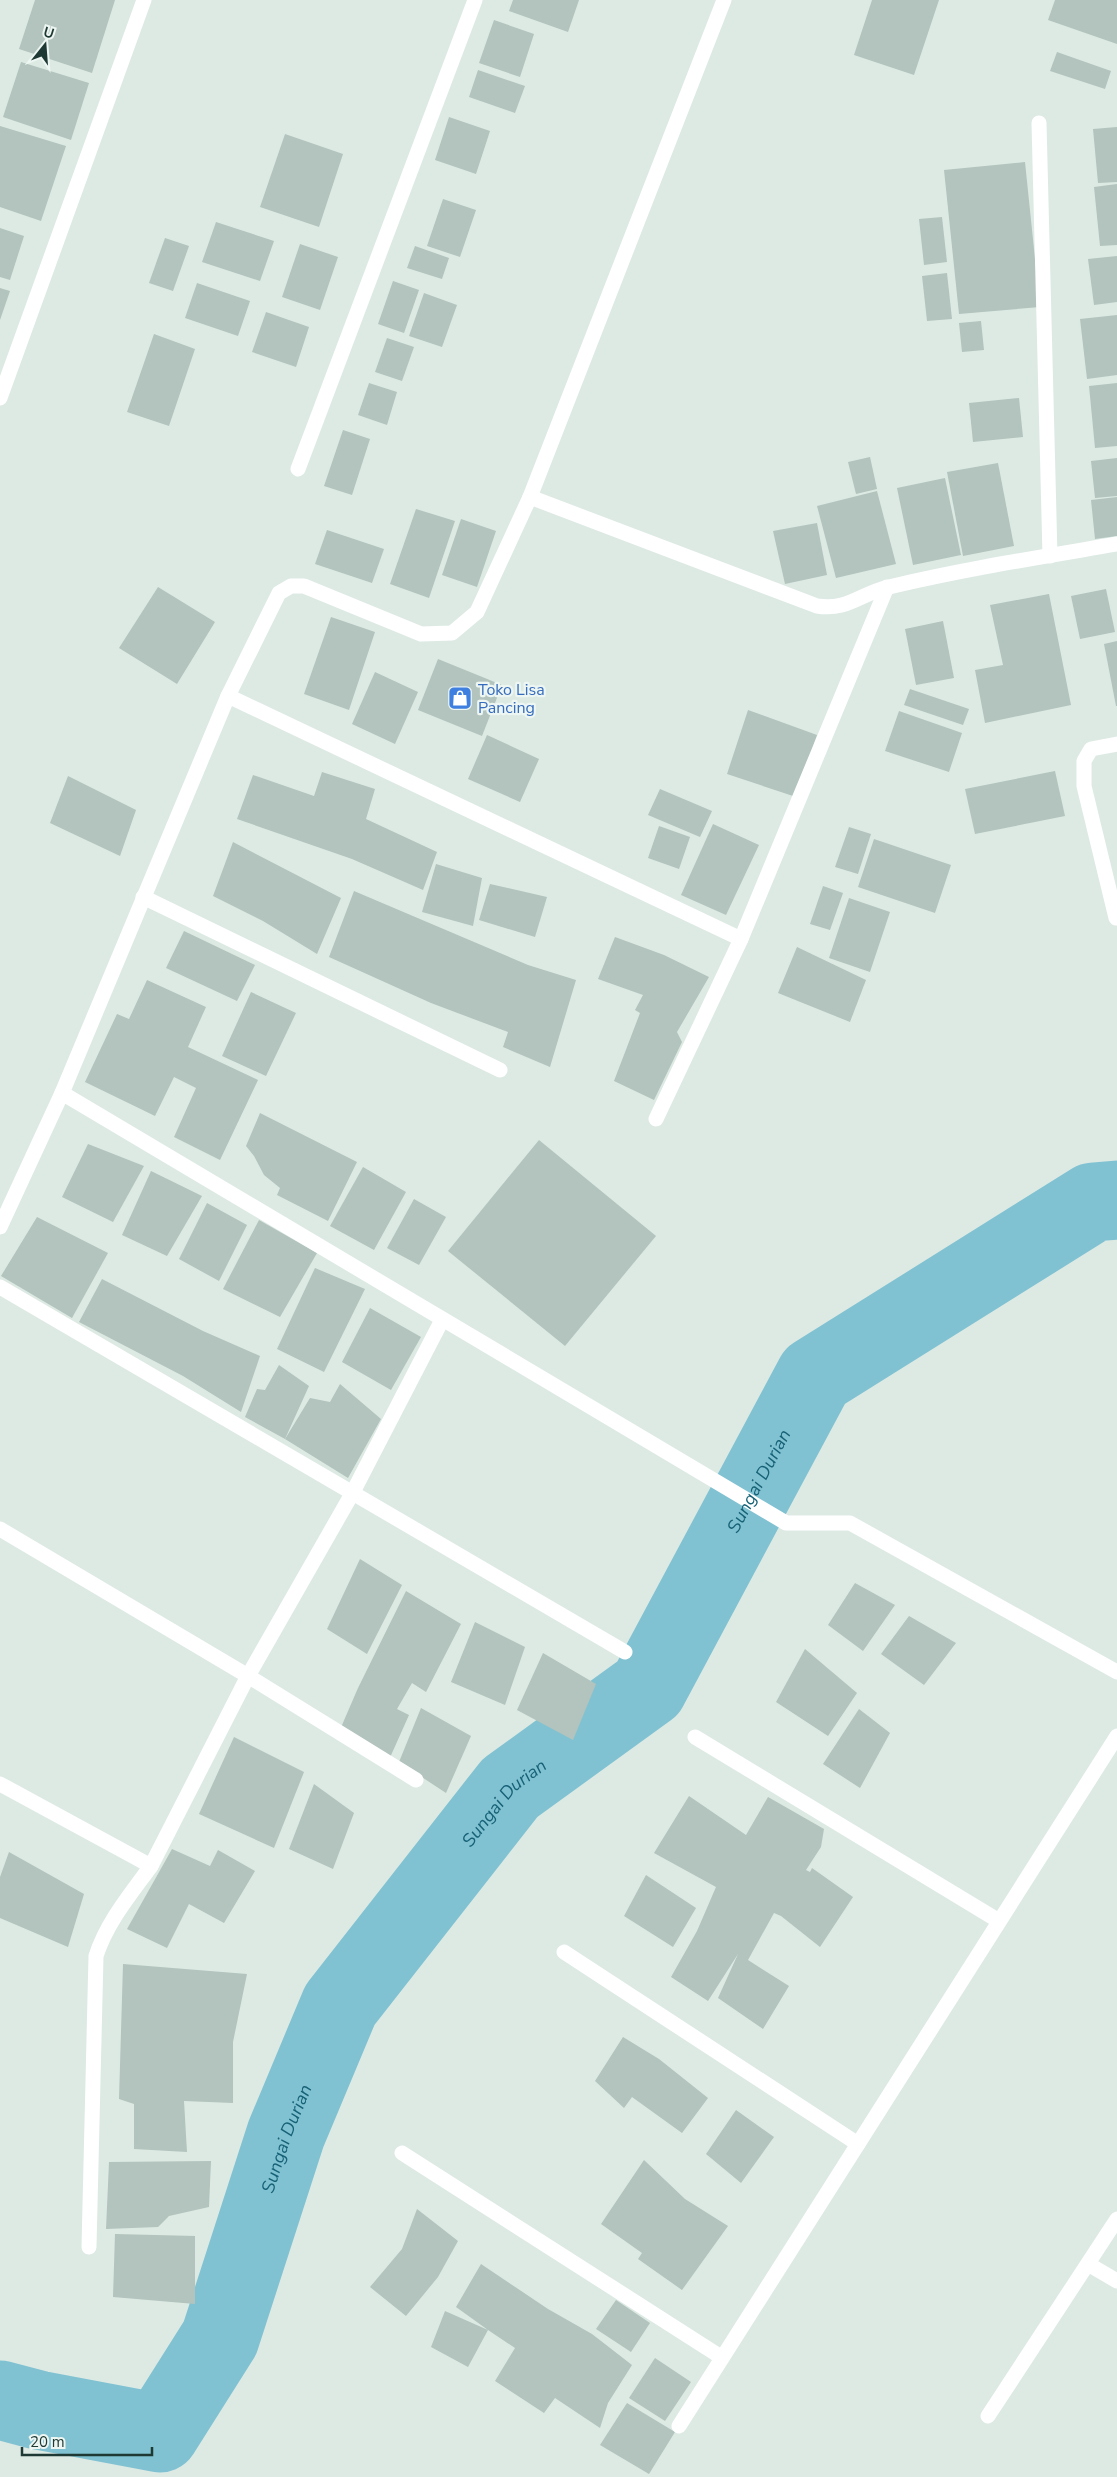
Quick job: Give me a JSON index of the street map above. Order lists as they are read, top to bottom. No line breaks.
{"water":["Sungai Durian"],"places":{"shop":["Toko Lisa Pancing"]},"scale_bar":"20 m","north":"top"}
